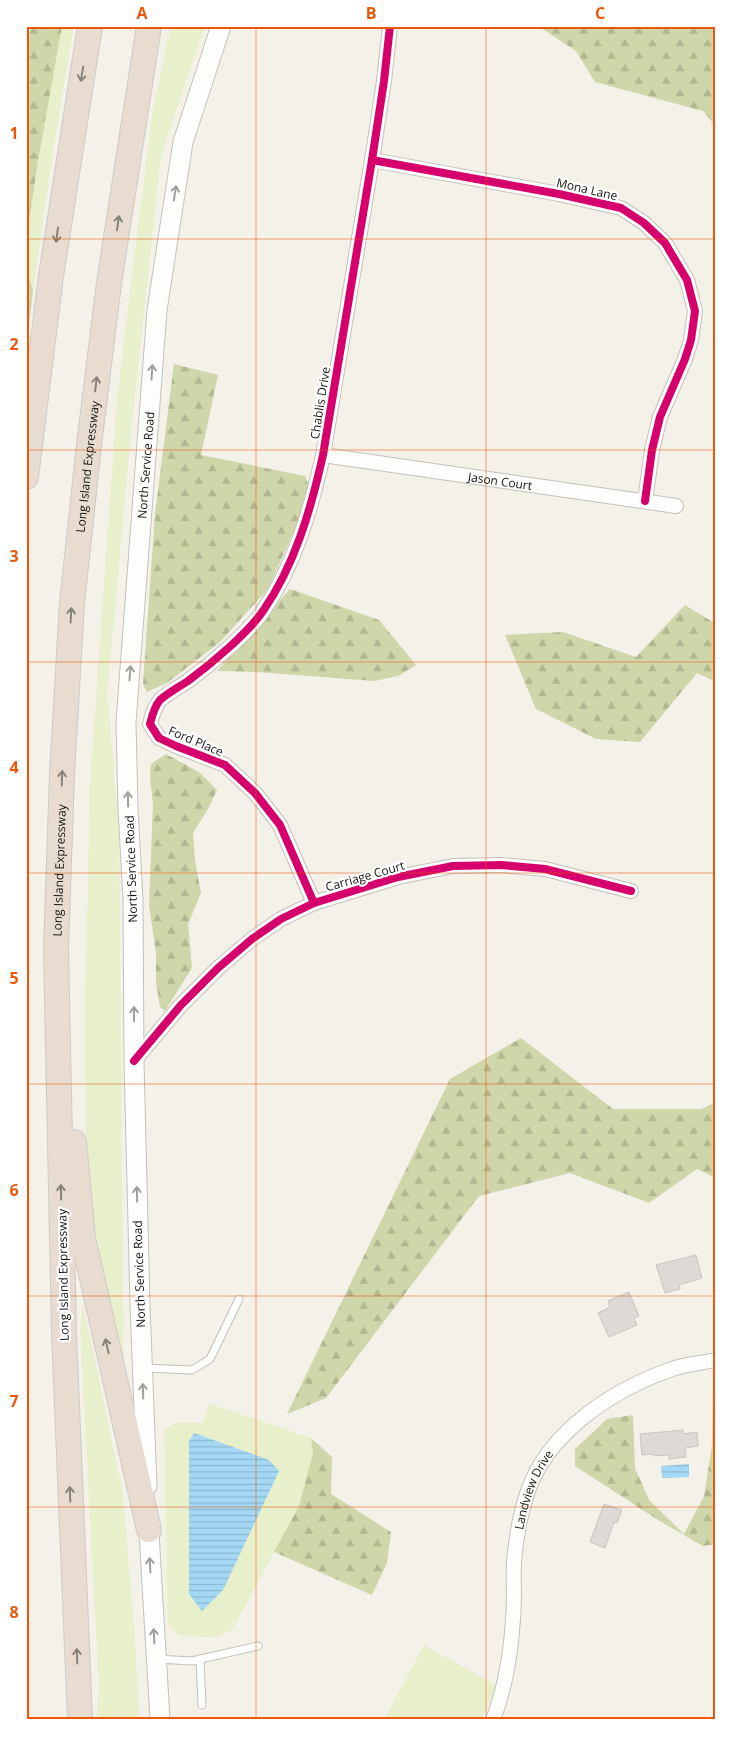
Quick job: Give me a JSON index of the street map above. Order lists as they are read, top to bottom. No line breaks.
{"streets":{"highway":["Long Island Expressway"],"main road":["North Service Road"],"street":["Mona Lane","Chablis Drive","Jason Court","Ford Place","Carriage Court","Landview Drive"]},"crossings":[["Mona Lane","Chablis Drive"],["Mona Lane","Jason Court"],["Chablis Drive","Jason Court"],["Chablis Drive","Ford Place"],["North Service Road","Carriage Court"],["Ford Place","Carriage Court"]],"one_way":["North Service Road"],"grid":{"columns":["A","B","C"],"rows":["1","2","3","4","5","6","7","8"]}}
